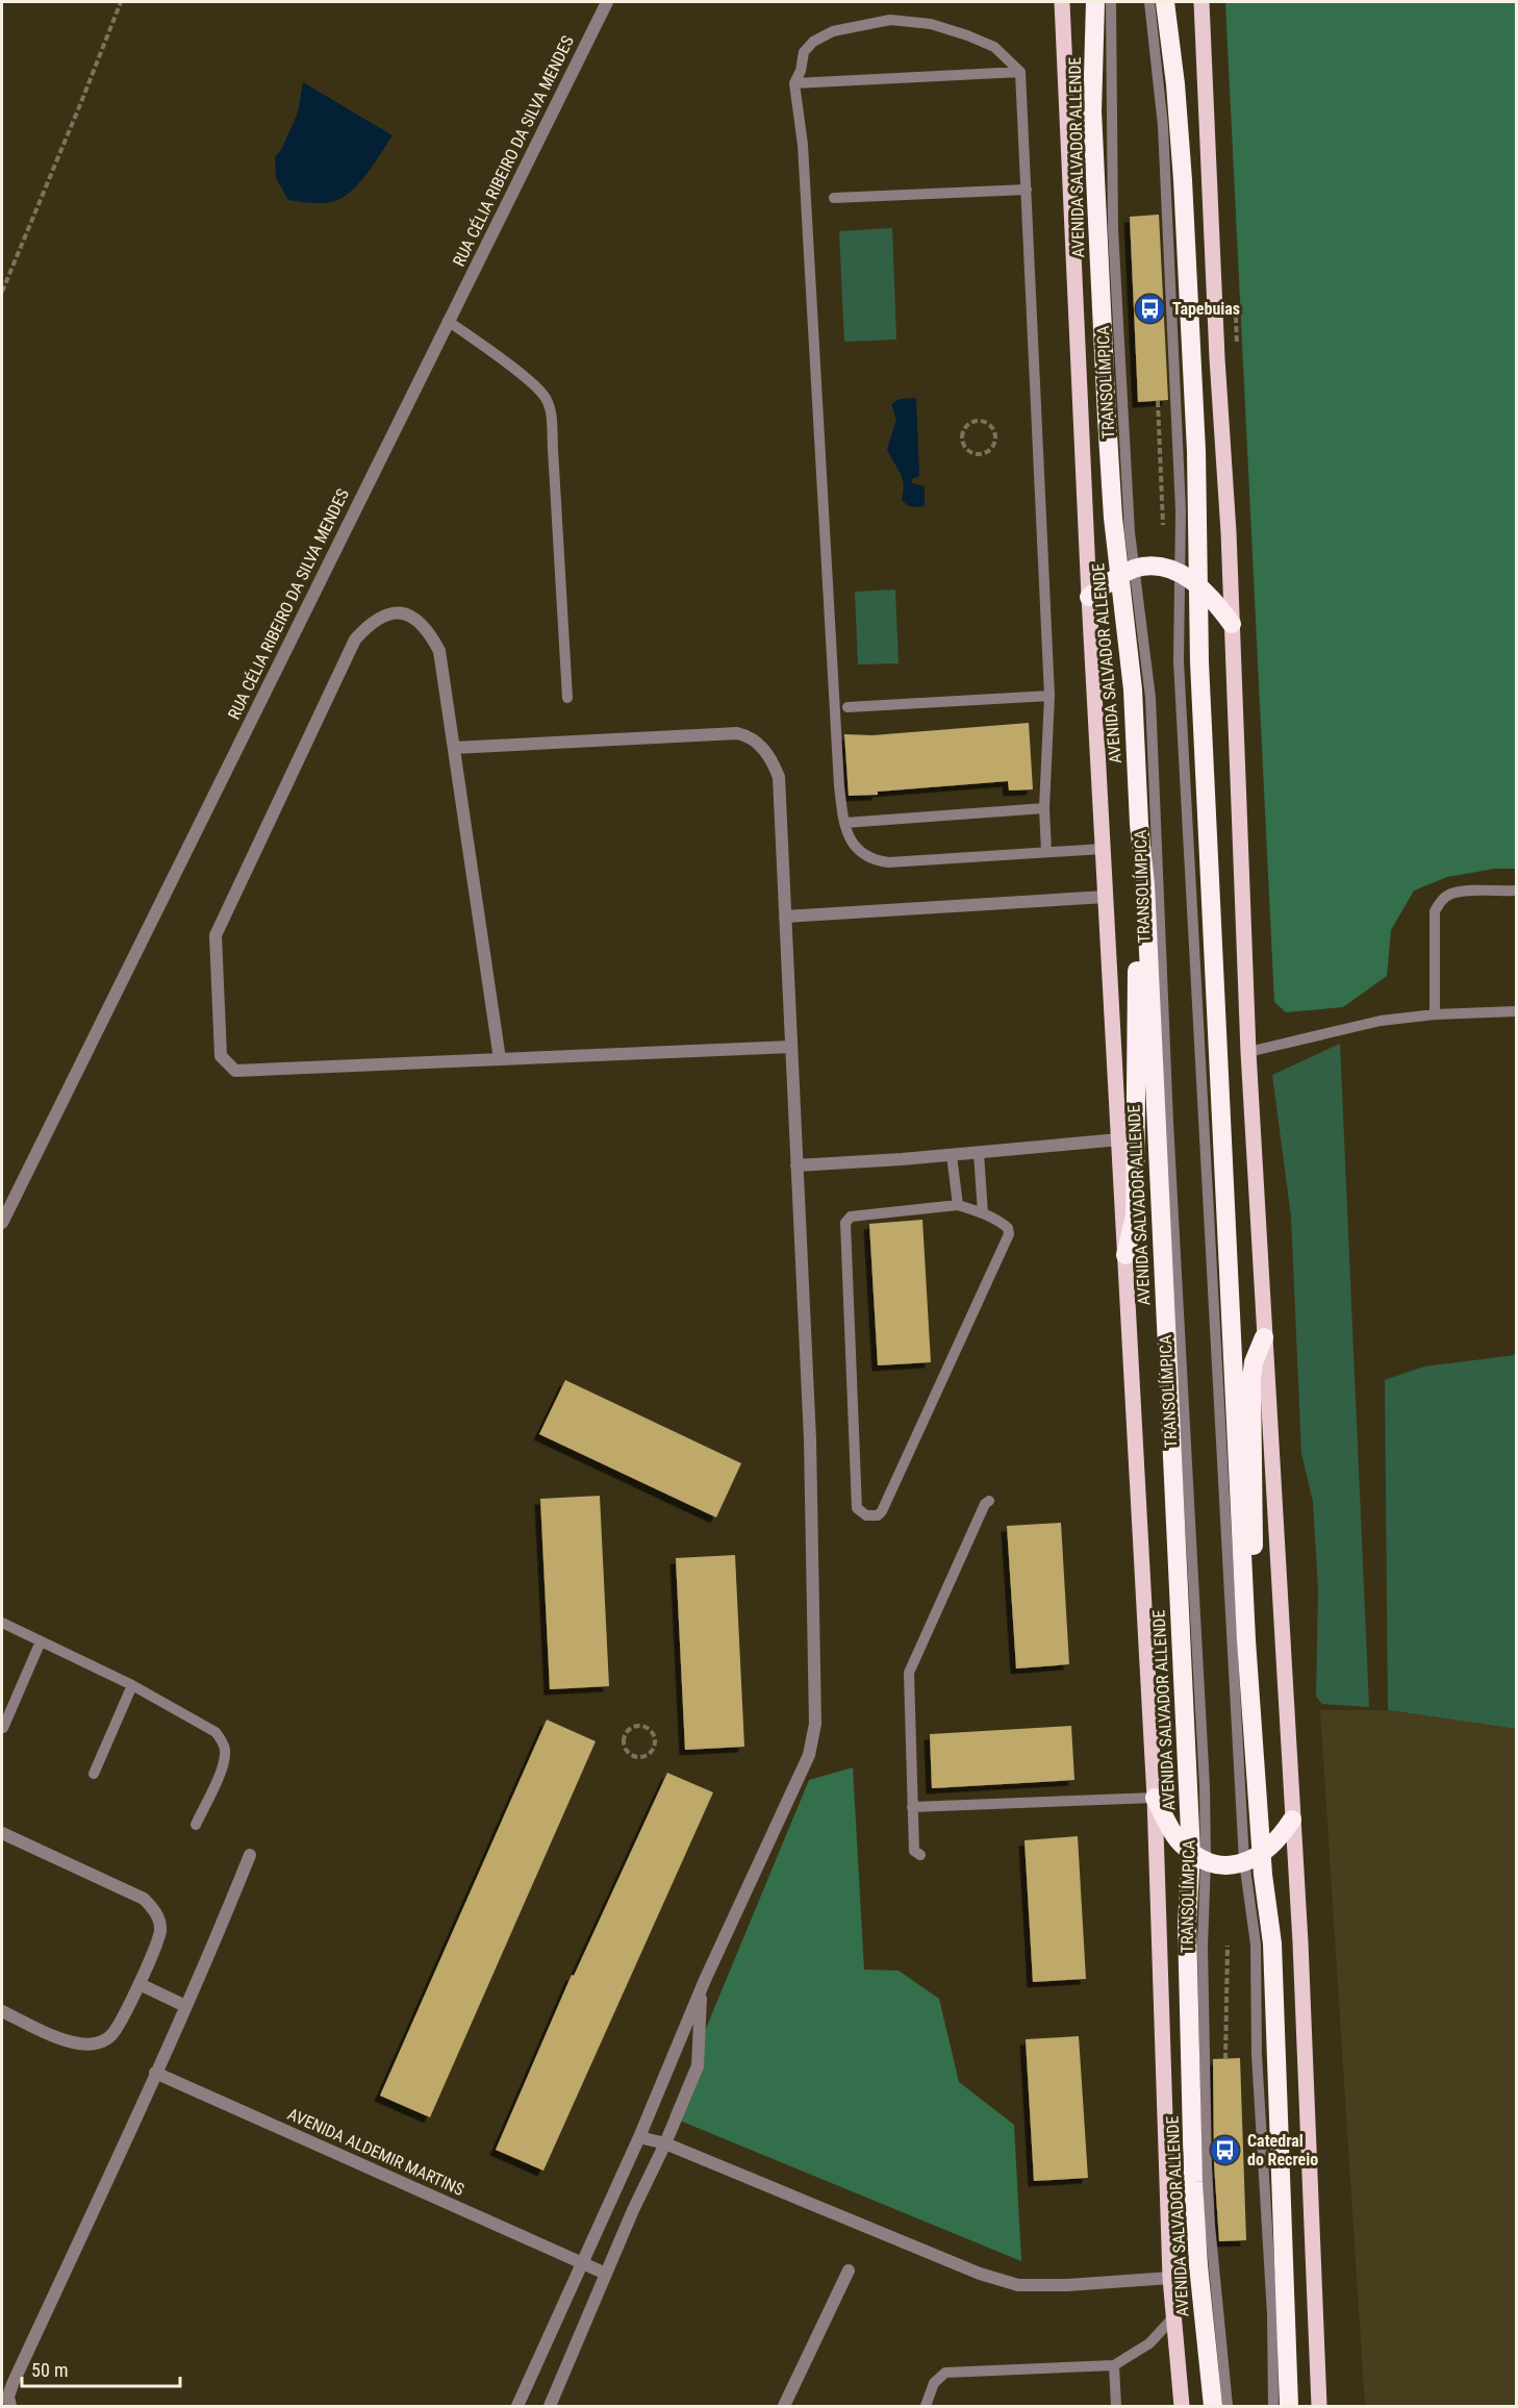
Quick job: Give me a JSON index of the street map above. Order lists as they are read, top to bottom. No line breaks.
{"streets":{"highway":["AVENIDA SALVADOR ALLENDE"],"street":["RUA CÉLIA RIBEIRO DA SILVA MENDES","AVENIDA ALDEMIR MARTINS"],"lane":["TRANSOLÍMPICA"]},"crossings":[["AVENIDA SALVADOR ALLENDE","TRANSOLÍMPICA"]],"places":{"bus stop":["Tapebuias","Catedral do Recreio"]},"scale_bar":"50 m"}
